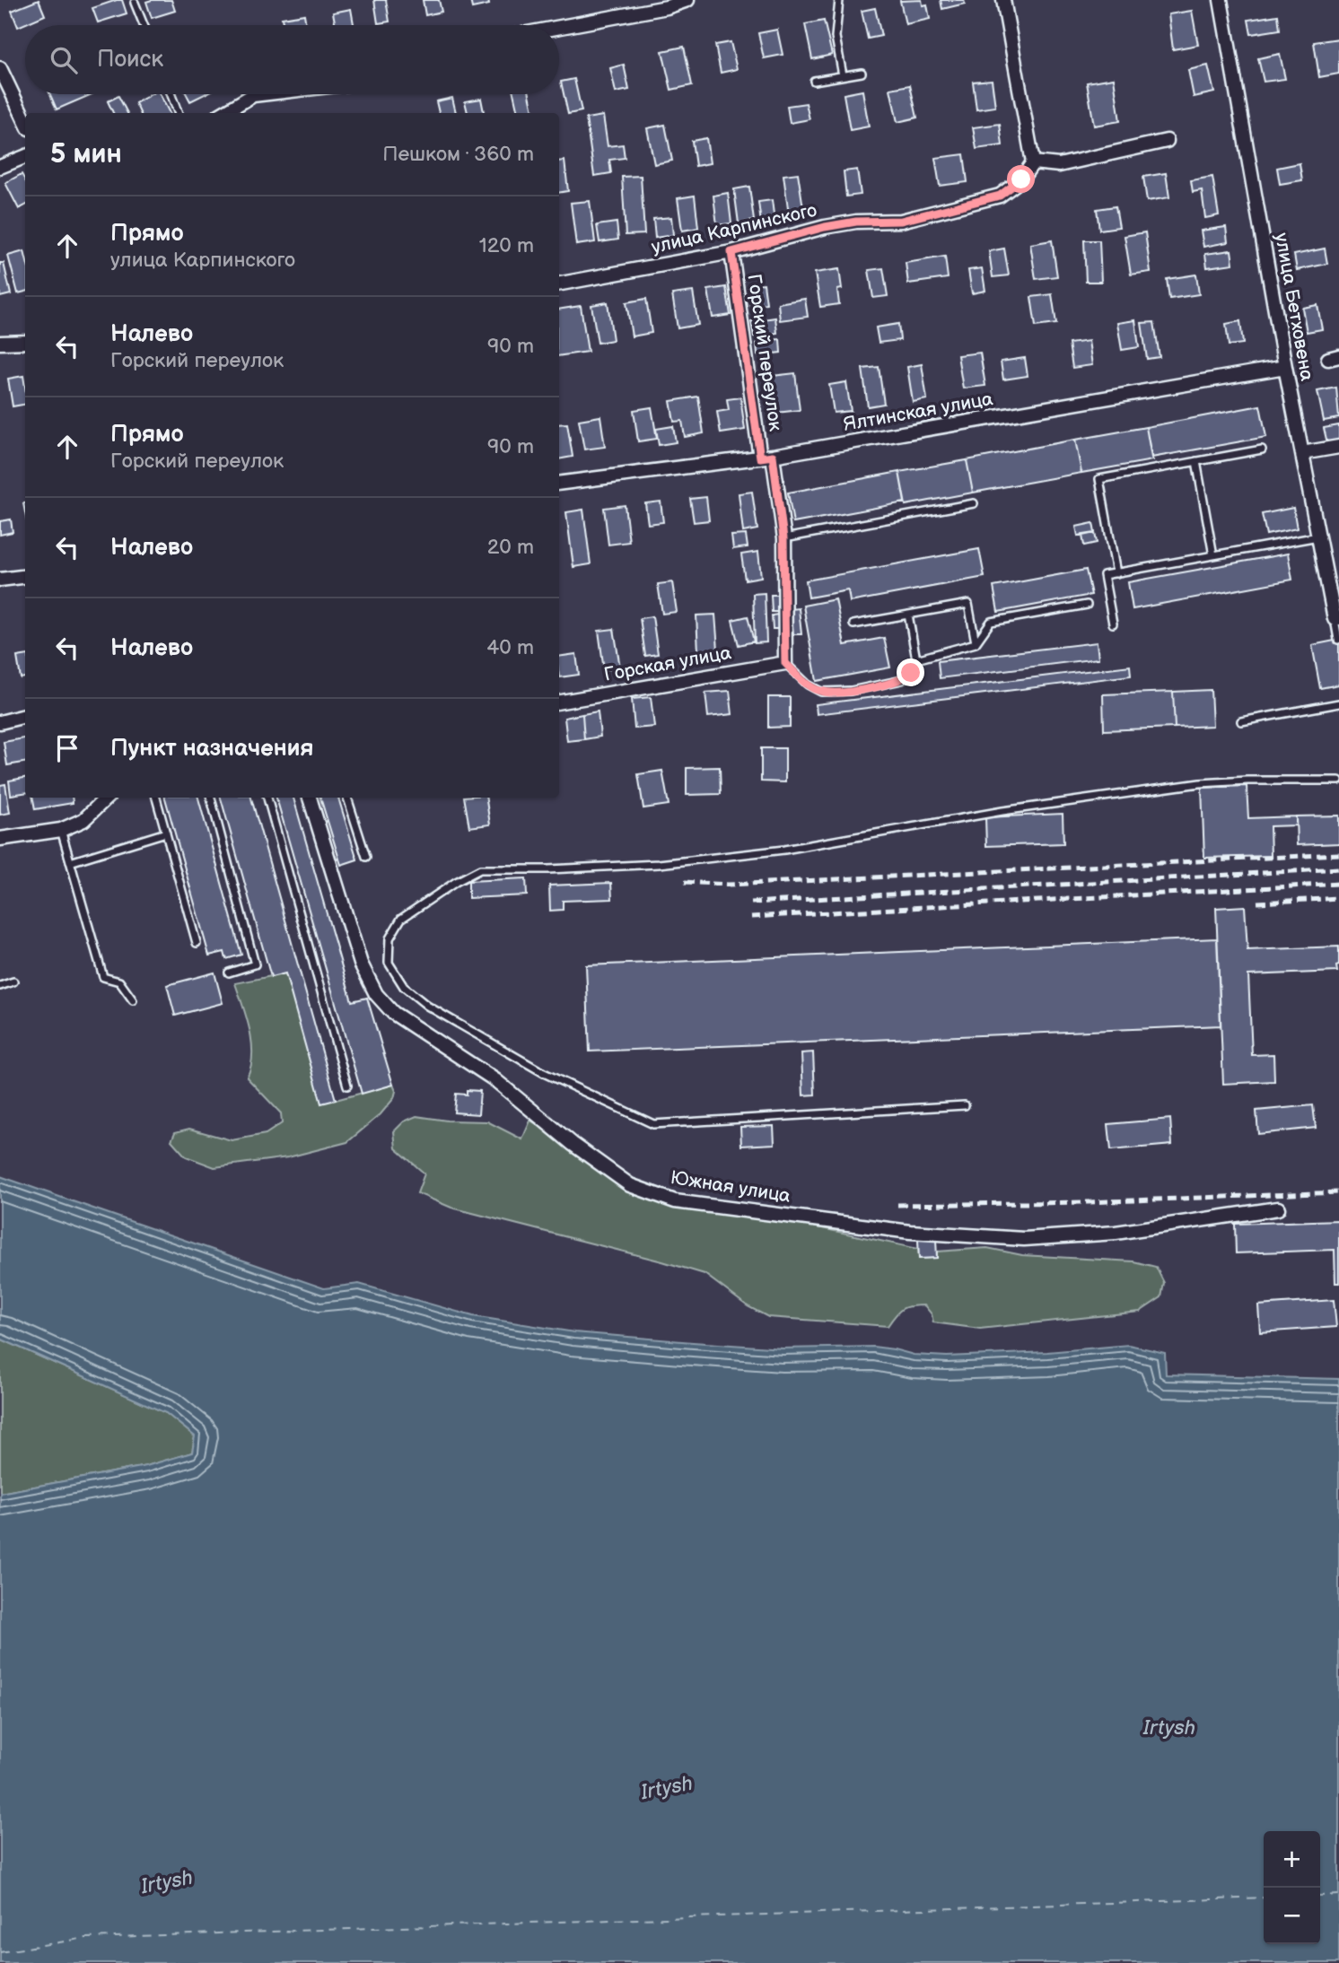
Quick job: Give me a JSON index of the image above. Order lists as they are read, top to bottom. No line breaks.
{"streets":{"street":["улица Карпинского","улица Бетховена","Горский переулок","Ялтинская улица","Горская улица","Южная улица"]},"crossings":[["улица Карпинского","Горский переулок"],["улица Бетховена","Ялтинская улица"],["Горский переулок","Ялтинская улица"],["Горский переулок","Горская улица"]],"water":["Irtysh"],"page":{"search":"Поиск","heading":["5 мин","Пешком · 360 m"],"list":[["Прямо","улица Карпинского","120 m"],["Налево","Горский переулок","90 m"],["Прямо","Горский переулок","90 m"],["Налево","20 m"],["Налево","40 m"],"Пункт назначения"],"map_buttons":["+","−"]}}
